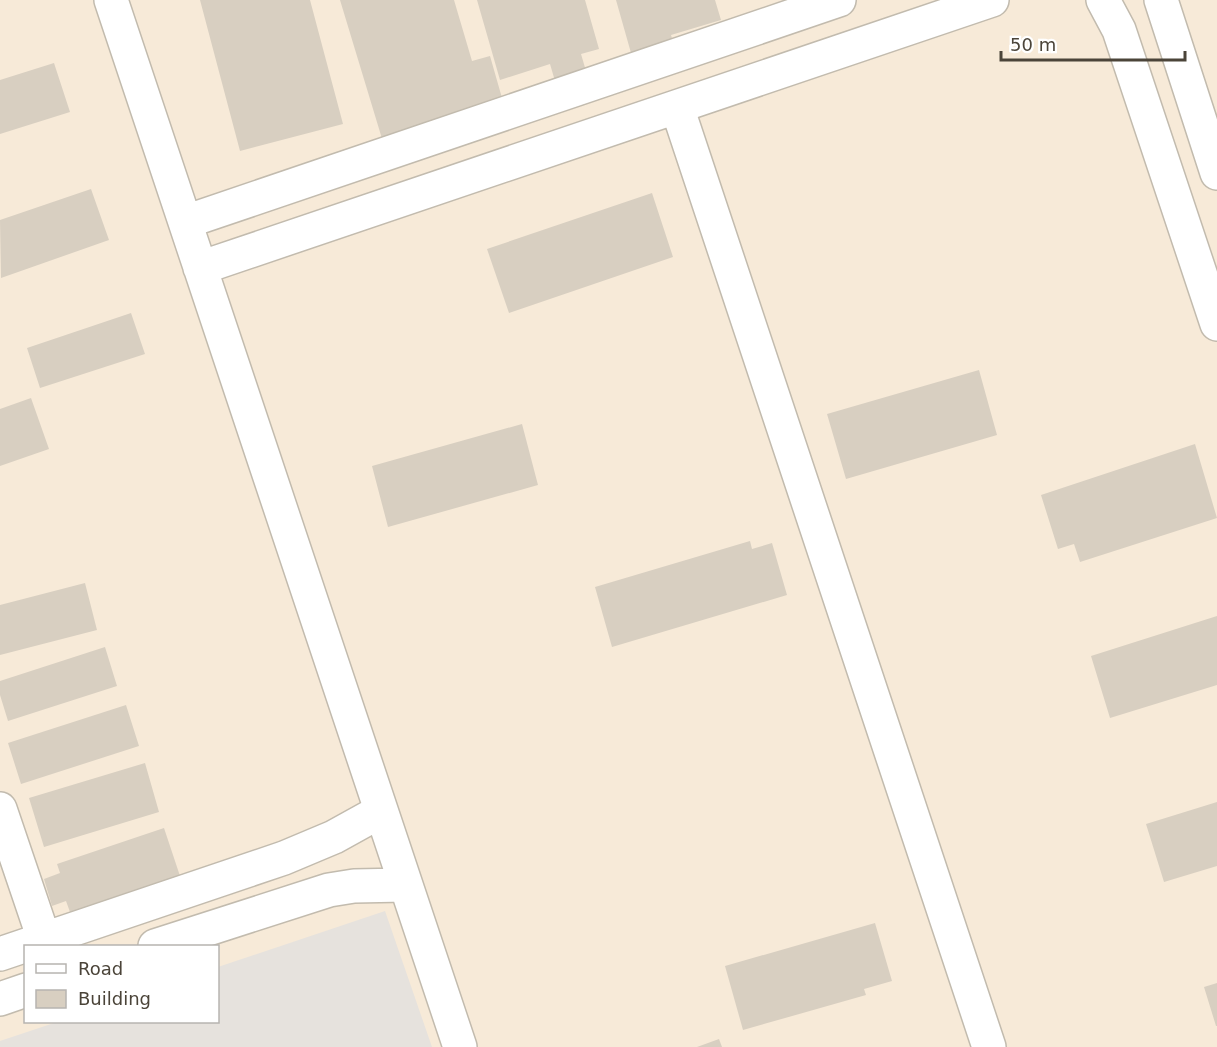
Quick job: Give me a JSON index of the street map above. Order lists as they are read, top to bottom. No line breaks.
{"legend":["Road","Building"],"scale_bar":"50 m"}
